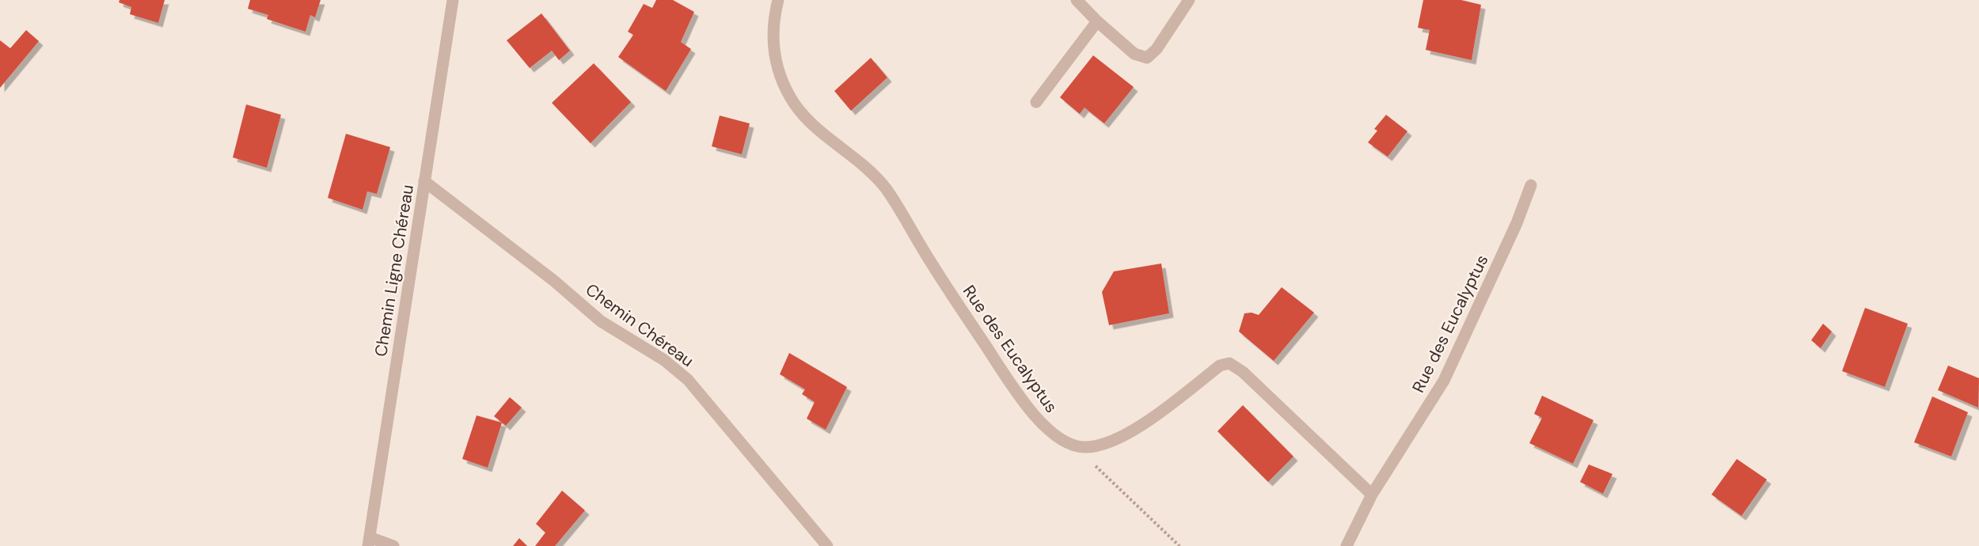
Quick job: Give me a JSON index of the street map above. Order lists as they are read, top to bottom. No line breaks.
{"streets":{"street":["Chemin Ligne Chéreau","Rue des Eucalyptus","Chemin Chéreau"]},"crossings":[["Chemin Ligne Chéreau","Chemin Chéreau"]]}
